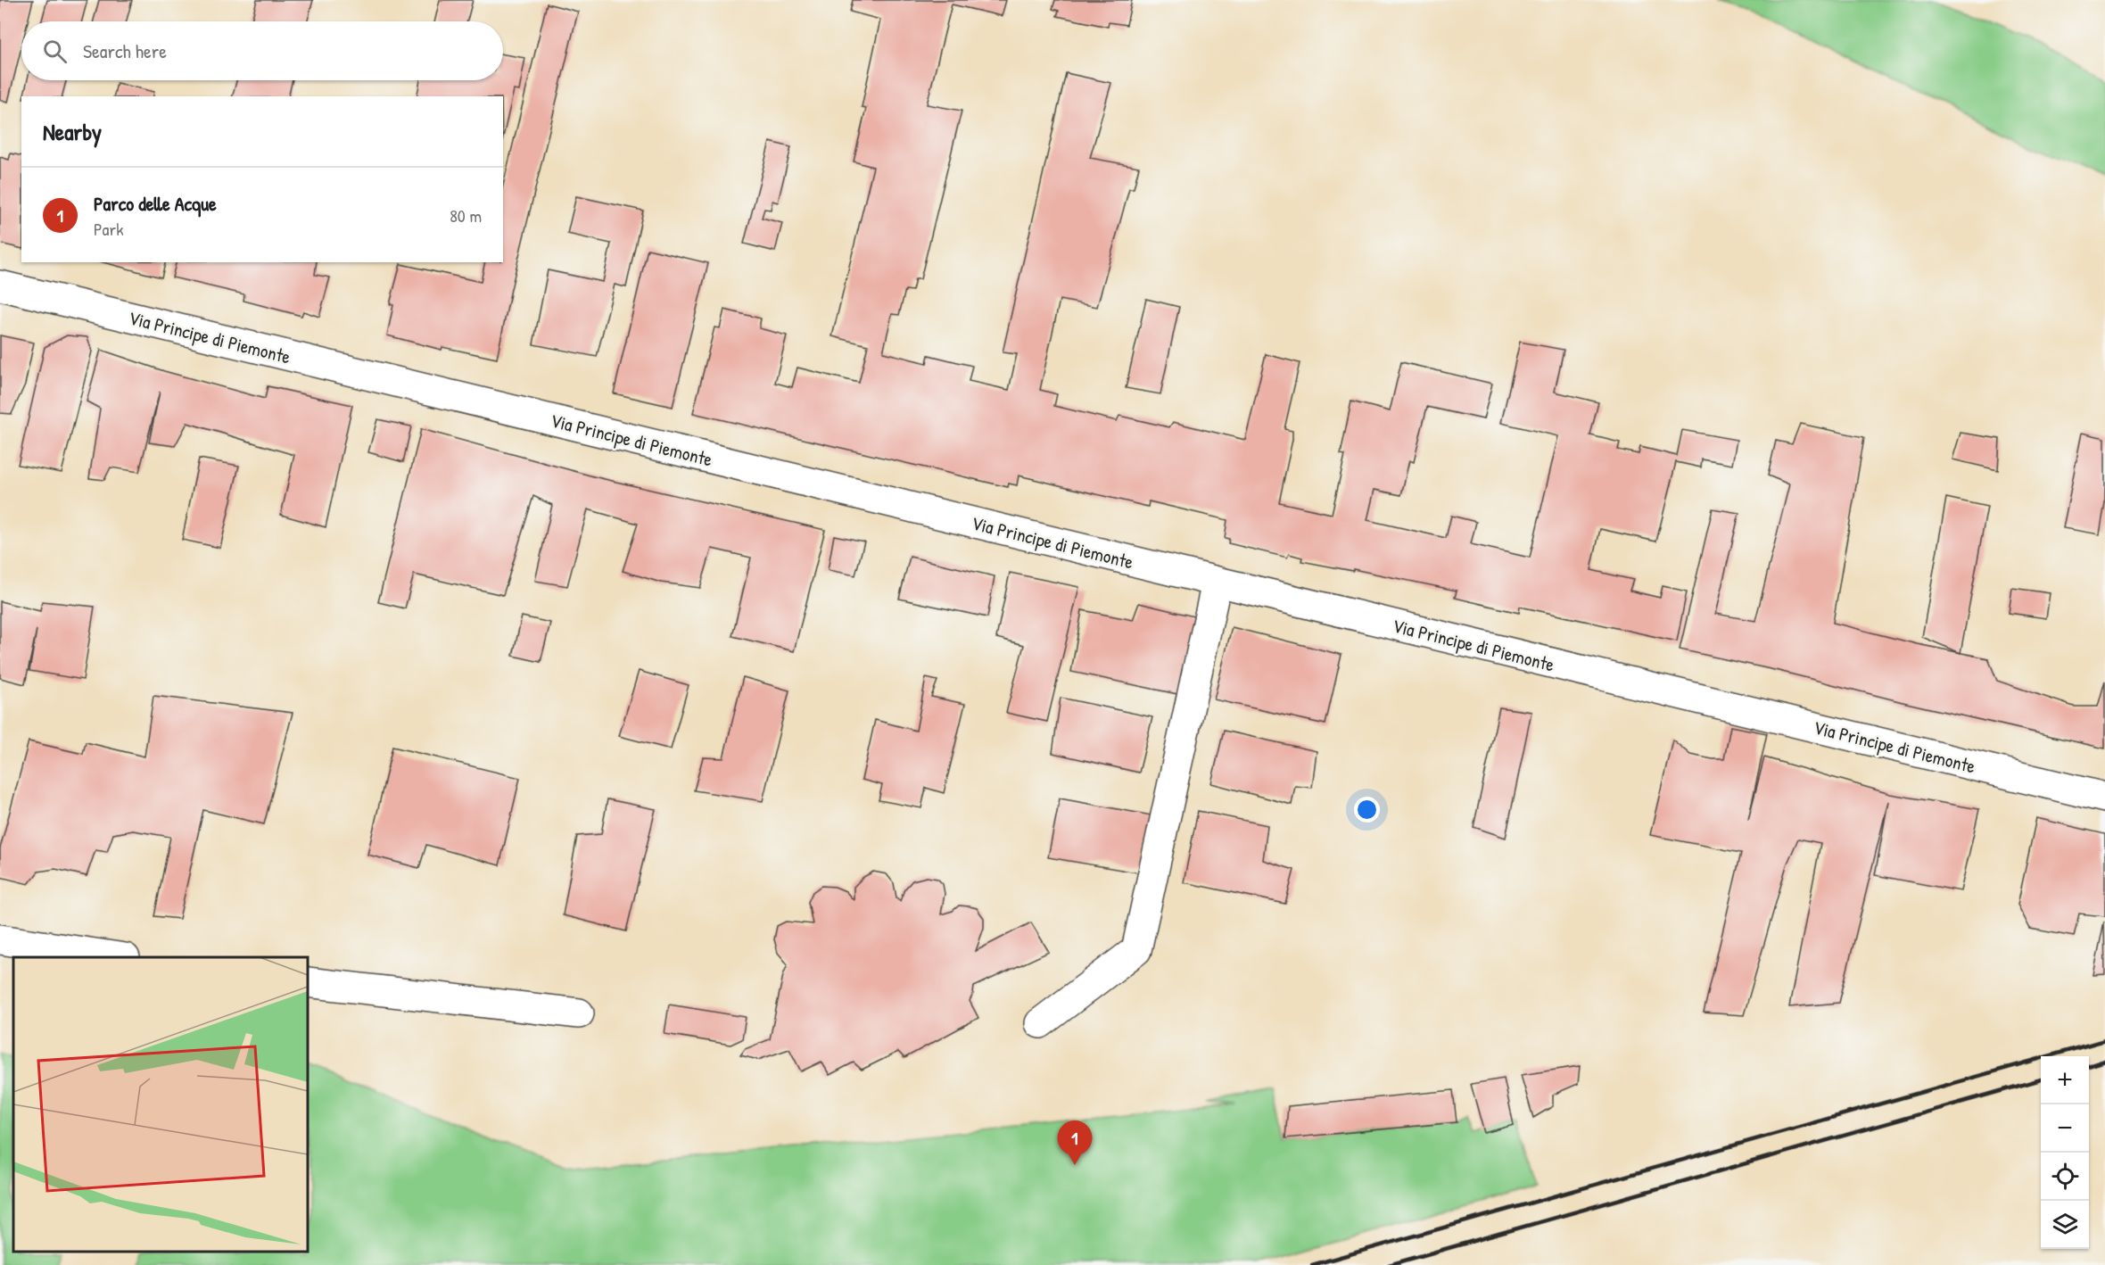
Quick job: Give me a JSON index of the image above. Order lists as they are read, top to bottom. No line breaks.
{"streets":{"street":["Via Principe di Piemonte"]},"page":{"search":"Search here","heading":"Nearby","list":[{"mark":"1","name":"Parco delle Acque","note":"Park","value":"80 m"}],"map_buttons":["+","−"],"pins":"1"}}
